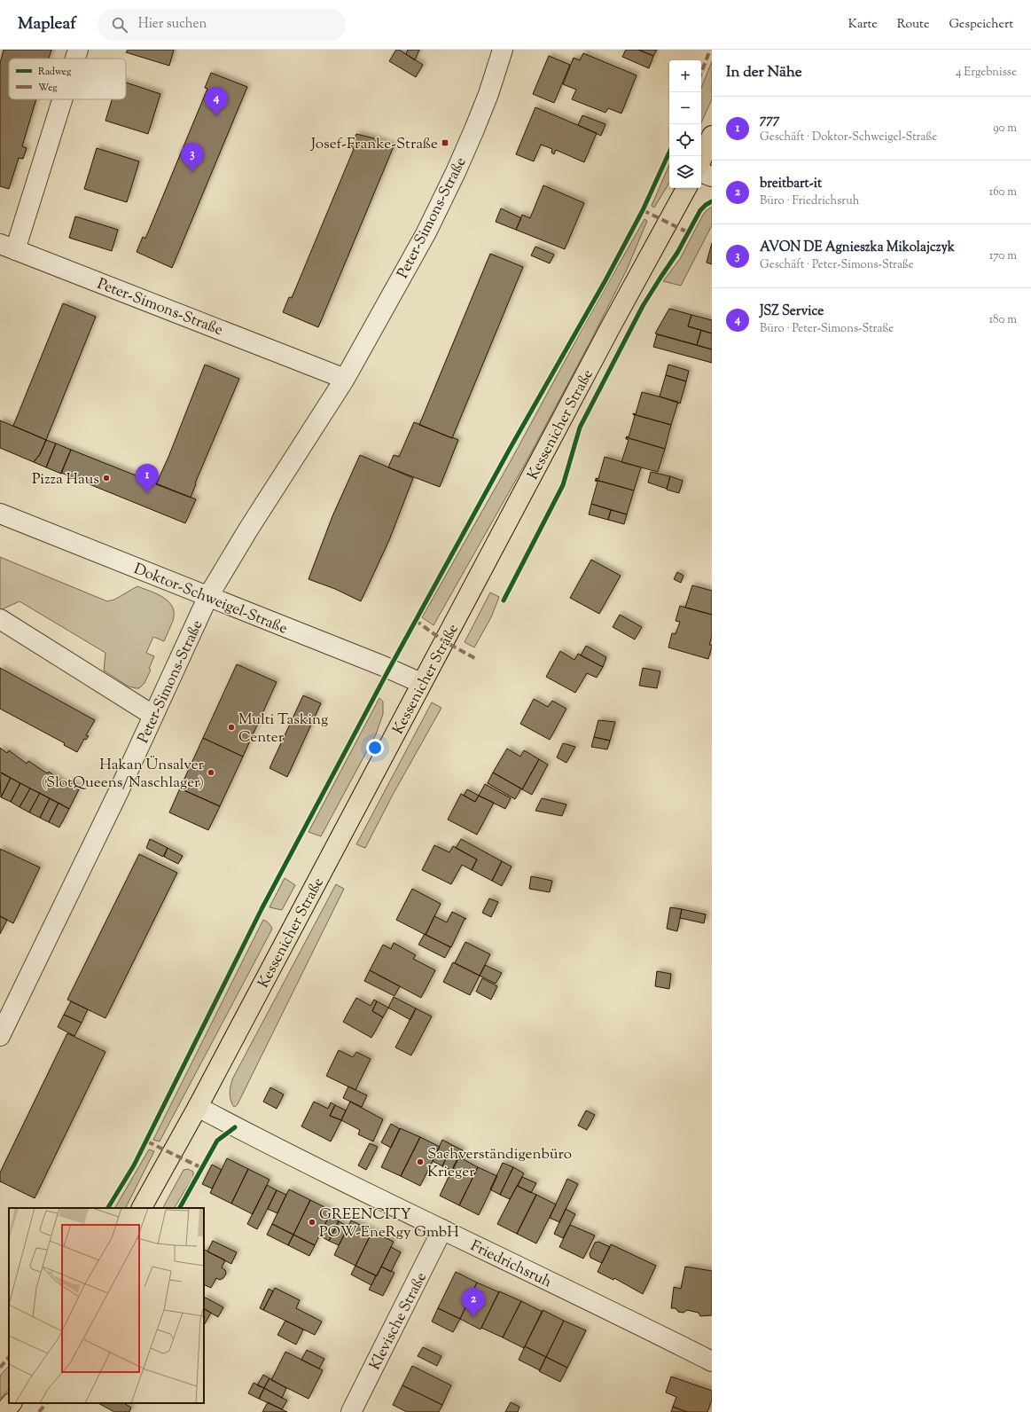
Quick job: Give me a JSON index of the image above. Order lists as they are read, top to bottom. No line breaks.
{"streets":{"main road":["Kessenicher Straße"],"street":["Peter-Simons-Straße","Doktor-Schweigel-Straße","Friedrichsruh","Klevische Straße"]},"crossings":[["Peter-Simons-Straße","Doktor-Schweigel-Straße"],["Kessenicher Straße","Doktor-Schweigel-Straße"],["Kessenicher Straße","Friedrichsruh"],["Friedrichsruh","Klevische Straße"]],"places":{"transit":["Josef-Franke-Straße"],"other":["Pizza Haus","Multi Tasking Center","Hakan Ünsalver (SlotQueens/Naschlager)","Sachverständigenbüro Krieger","GREENCITY POW-EneRgy GmbH"]},"legend":["Radweg","Weg"],"page":{"header":"Mapleaf","search":"Hier suchen","nav":["Karte","Route","Gespeichert"],"heading":["In der Nähe","4 Ergebnisse"],"map_buttons":["+","−"],"pins":["4","3","1","2"],"list":[{"mark":"1","name":"777","note":"Geschäft · Doktor-Schweigel-Straße","value":"90 m"},{"mark":"2","name":"breitbart-it","note":"Büro · Friedrichsruh","value":"160 m"},{"mark":"3","name":"AVON DE Agnieszka Mikolajczyk","note":"Geschäft · Peter-Simons-Straße","value":"170 m"},{"mark":"4","name":"JSZ Service","note":"Büro · Peter-Simons-Straße","value":"180 m"}]}}
